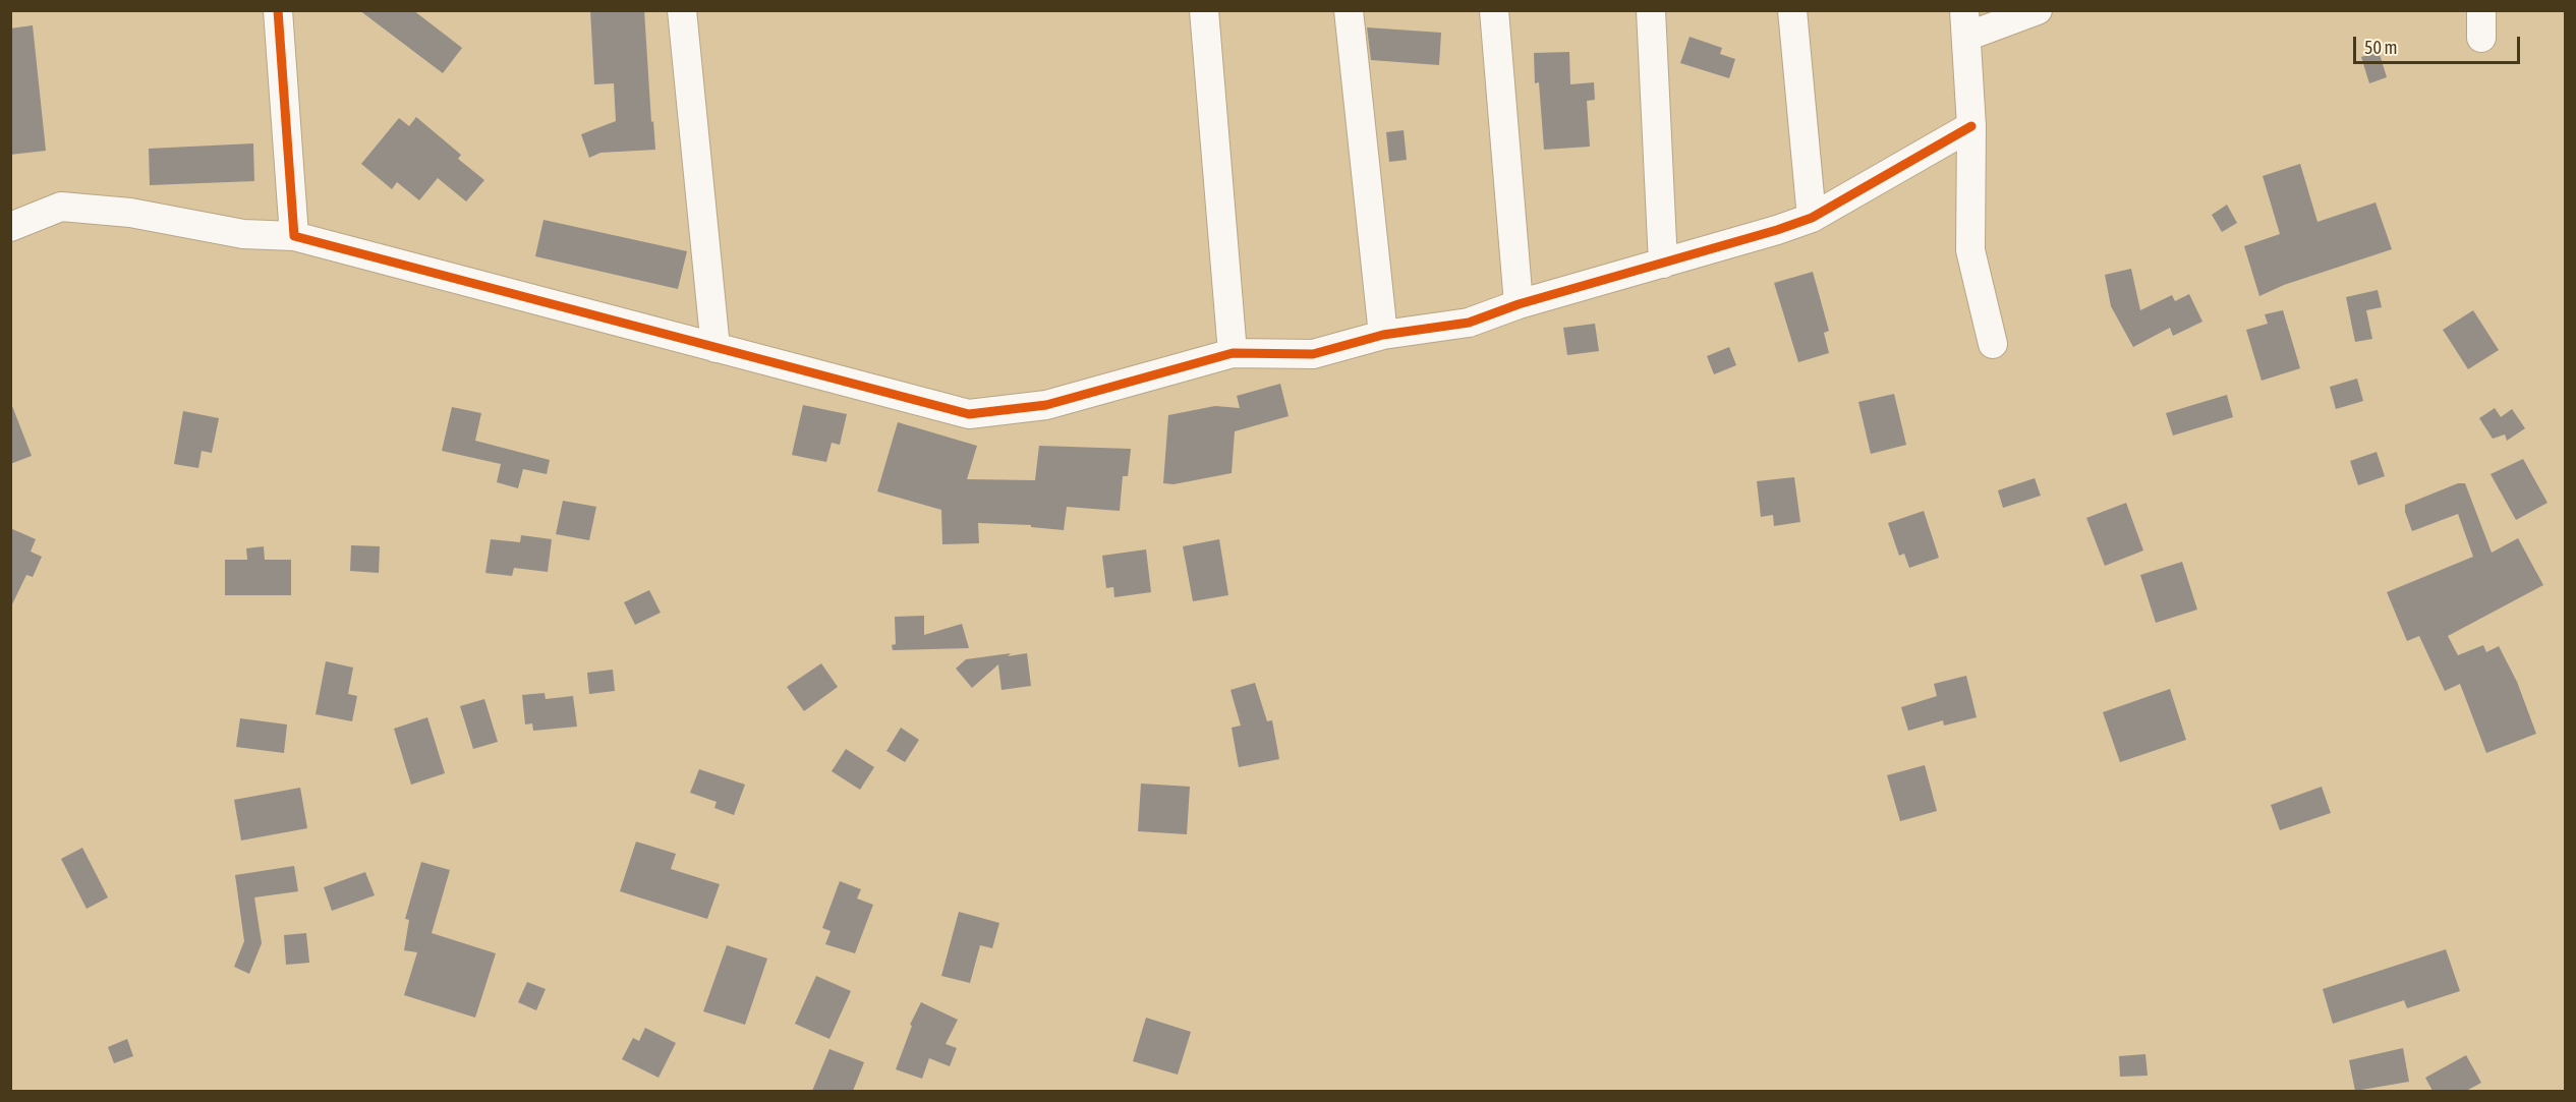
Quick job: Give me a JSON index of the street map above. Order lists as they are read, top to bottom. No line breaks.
{"scale_bar":"50 m"}
